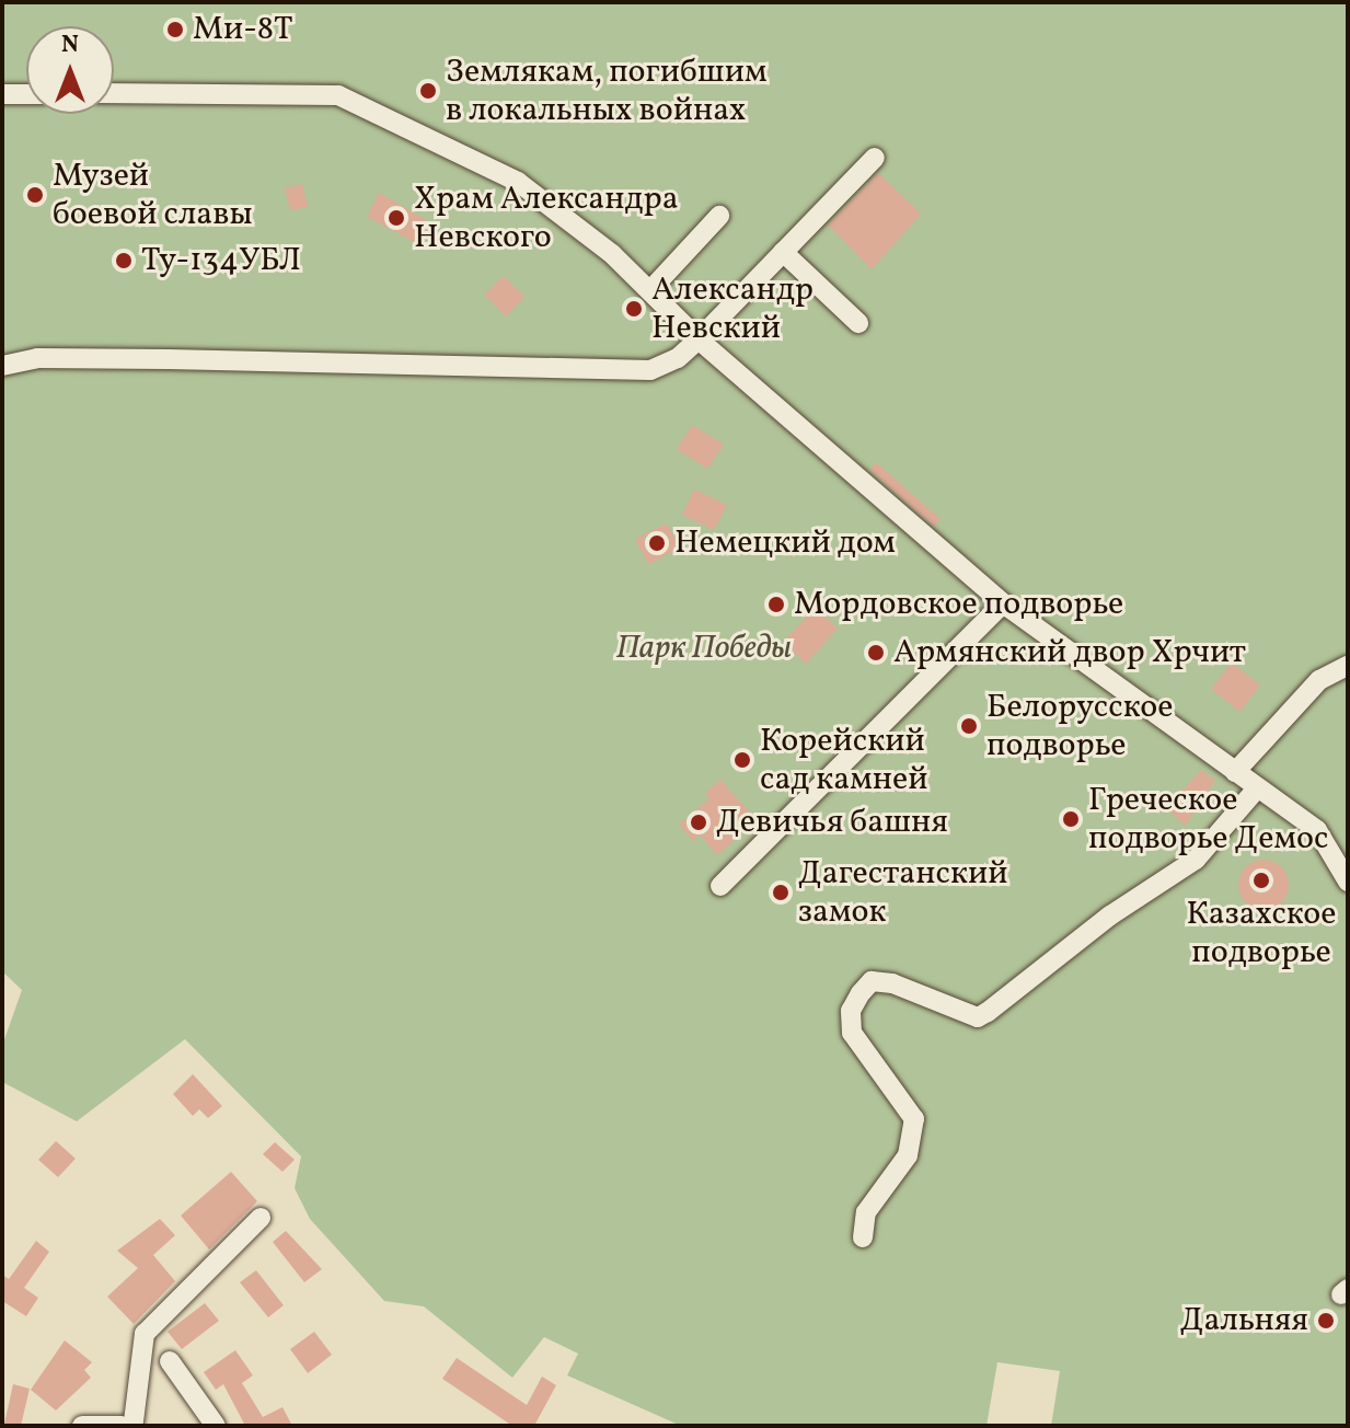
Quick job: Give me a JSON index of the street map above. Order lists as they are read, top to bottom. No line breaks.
{"parks":["Парк Победы"],"places":["Ми-8Т","Землякам, погибшим в локальных войнах","Музей боевой славы","Храм Александра Невского","Ту-134УБЛ","Александр Невский","Немецкий дом","Мордовское подворье","Армянский двор Хрчит","Белорусское подворье","Корейский сад камней","Греческое подворье Демос","Девичья башня","Казахское подворье","Дагестанский замок","Дальняя"],"north":"top"}
